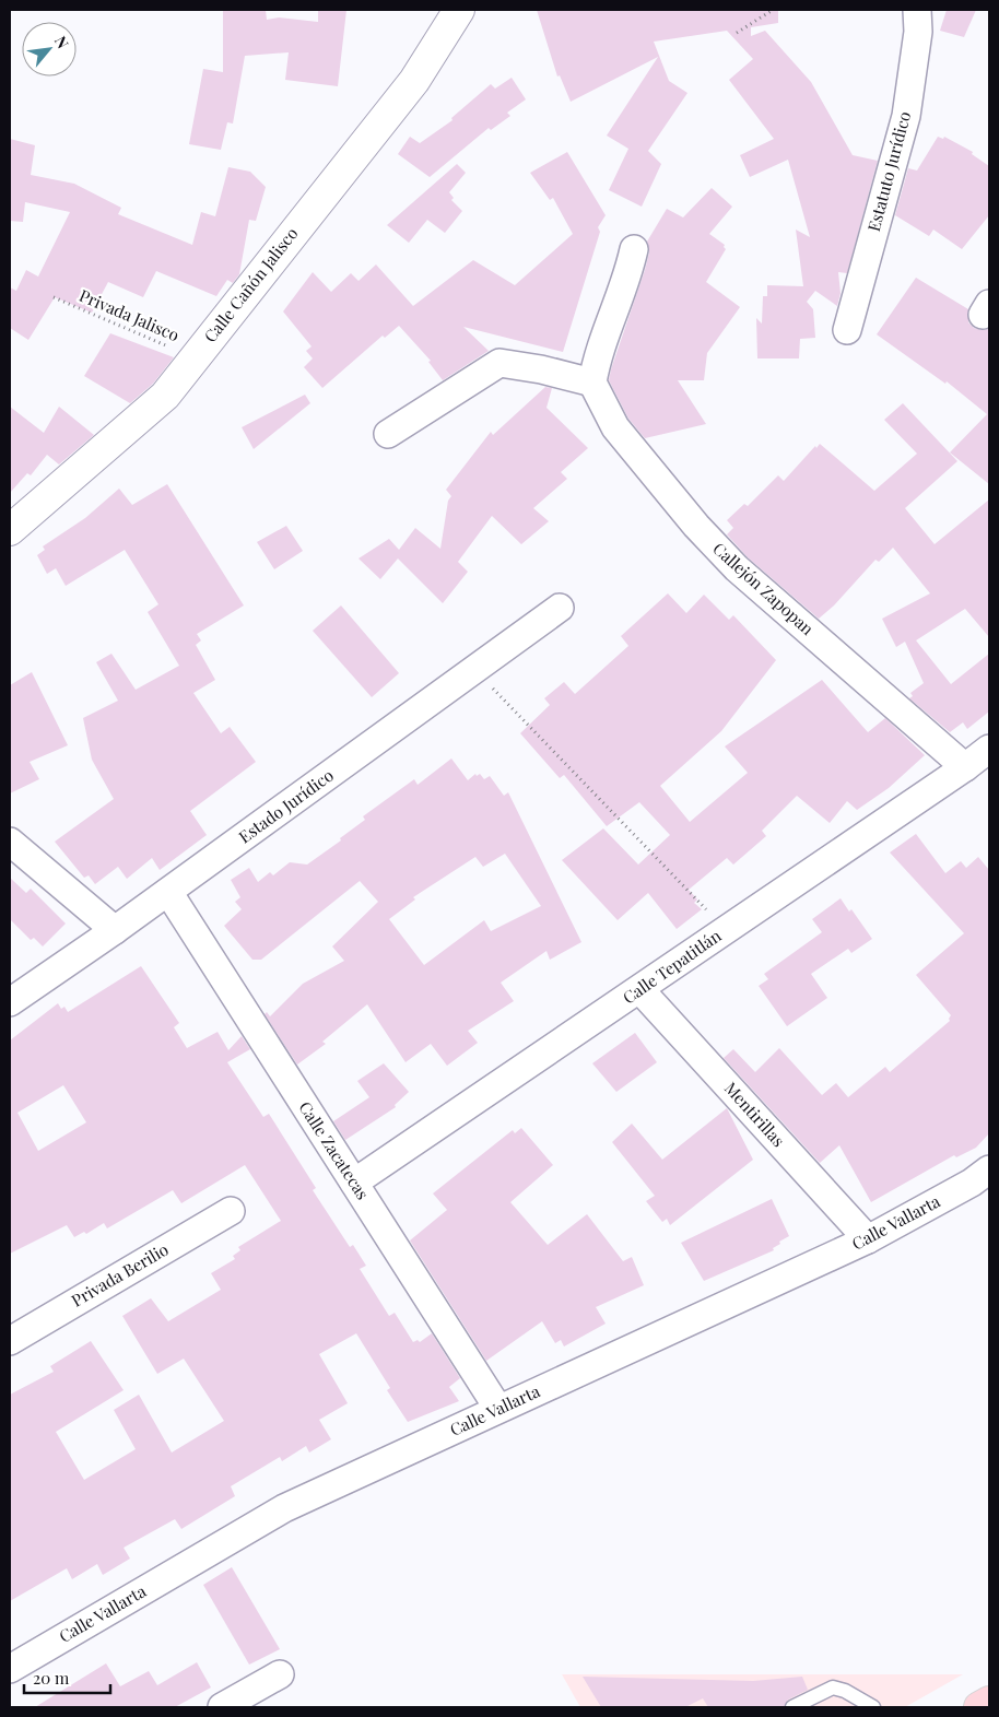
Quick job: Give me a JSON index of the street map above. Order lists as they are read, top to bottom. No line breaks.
{"streets":{"street":["Estatuto Jurídico","Calle Cañón Jalisco","Callejón Zapopan","Estado Jurídico","Calle Tepatitlán","Mentirillas","Calle Zacatecas","Calle Vallarta","Privada Berilio"],"path":["Privada Jalisco"]},"crossings":[["Calle Cañón Jalisco","Privada Jalisco"],["Callejón Zapopan","Calle Tepatitlán"],["Estado Jurídico","Calle Zacatecas"],["Calle Tepatitlán","Mentirillas"],["Calle Tepatitlán","Calle Zacatecas"],["Mentirillas","Calle Vallarta"],["Calle Zacatecas","Calle Vallarta"]],"scale_bar":"20 m","north":"top right"}
